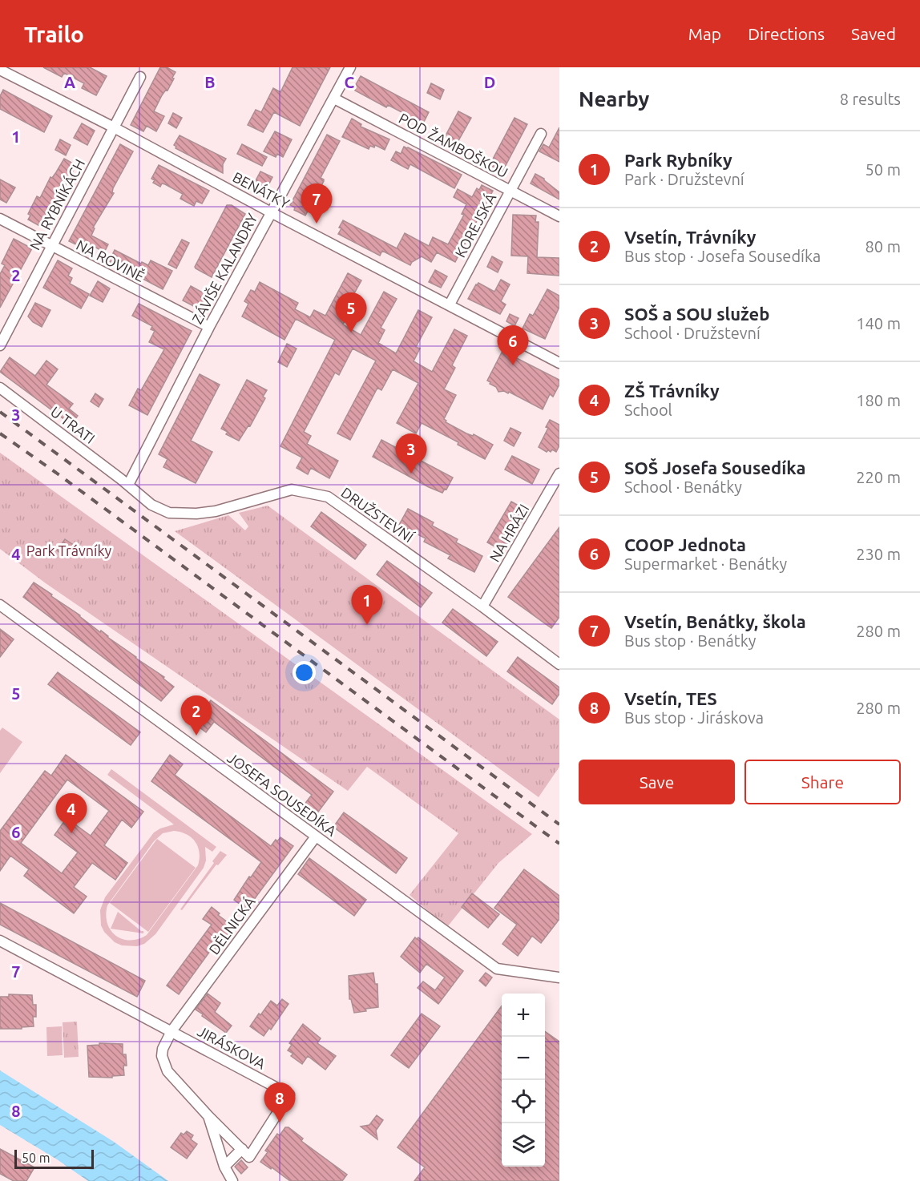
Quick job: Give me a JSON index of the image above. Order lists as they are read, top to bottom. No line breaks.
{"streets":{"street":["POD ŽAMBOŠKOU","BENÁTKY","NA RYBNÍKÁCH","KOREJSKÁ","NA ROVINĚ","ZÁVIŠE KALANDRY","U TRATI","DRUŽSTEVNÍ","NA HRÁZI","JOSEFA SOUSEDÍKA","DĚLNICKÁ","JIRÁSKOVA"]},"crossings":[["POD ŽAMBOŠKOU","KOREJSKÁ"],["POD ŽAMBOŠKOU","ZÁVIŠE KALANDRY"],["BENÁTKY","NA RYBNÍKÁCH"],["BENÁTKY","KOREJSKÁ"],["BENÁTKY","ZÁVIŠE KALANDRY"],["NA RYBNÍKÁCH","NA ROVINĚ"],["NA ROVINĚ","ZÁVIŠE KALANDRY"],["ZÁVIŠE KALANDRY","U TRATI"],["ZÁVIŠE KALANDRY","DRUŽSTEVNÍ"],["U TRATI","DRUŽSTEVNÍ"],["DRUŽSTEVNÍ","NA HRÁZI"],["JOSEFA SOUSEDÍKA","DĚLNICKÁ"],["DĚLNICKÁ","JIRÁSKOVA"]],"parks":["Park Trávníky"],"scale_bar":"50 m","page":{"header":"Trailo","nav":["Map","Directions","Saved"],"heading":["Nearby","8 results"],"list":[{"mark":"1","name":"Park Rybníky","note":"Park · Družstevní","value":"50 m"},{"mark":"2","name":"Vsetín, Trávníky","note":"Bus stop · Josefa Sousedíka","value":"80 m"},{"mark":"3","name":"SOŠ a SOU služeb","note":"School · Družstevní","value":"140 m"},{"mark":"4","name":"ZŠ Trávníky","note":"School","value":"180 m"},{"mark":"5","name":"SOŠ Josefa Sousedíka","note":"School · Benátky","value":"220 m"},{"mark":"6","name":"COOP Jednota","note":"Supermarket · Benátky","value":"230 m"},{"mark":"7","name":"Vsetín, Benátky, škola","note":"Bus stop · Benátky","value":"280 m"},{"mark":"8","name":"Vsetín, TES","note":"Bus stop · Jiráskova","value":"280 m"}],"pins":["7","5","6","3","1","2","4","8"],"buttons":["Save","Share"],"map_buttons":["+","−"],"scale":"50 m"},"grid":{"columns":["A","B","C","D"],"rows":["1","2","3","4","5","6","7","8"]}}
